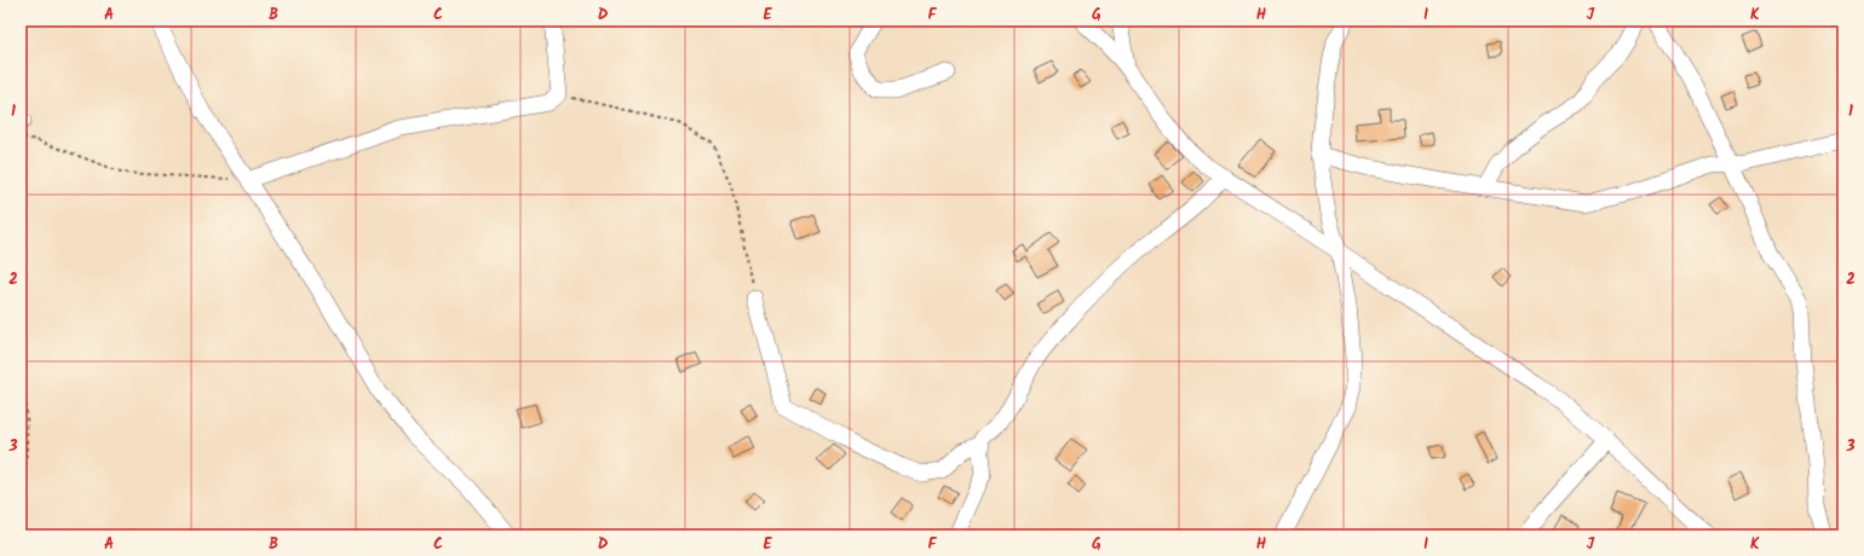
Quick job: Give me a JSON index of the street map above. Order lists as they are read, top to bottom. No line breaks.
{"grid":{"columns":["A","B","C","D","E","F","G","H","I","J","K"],"rows":["1","2","3"]}}
